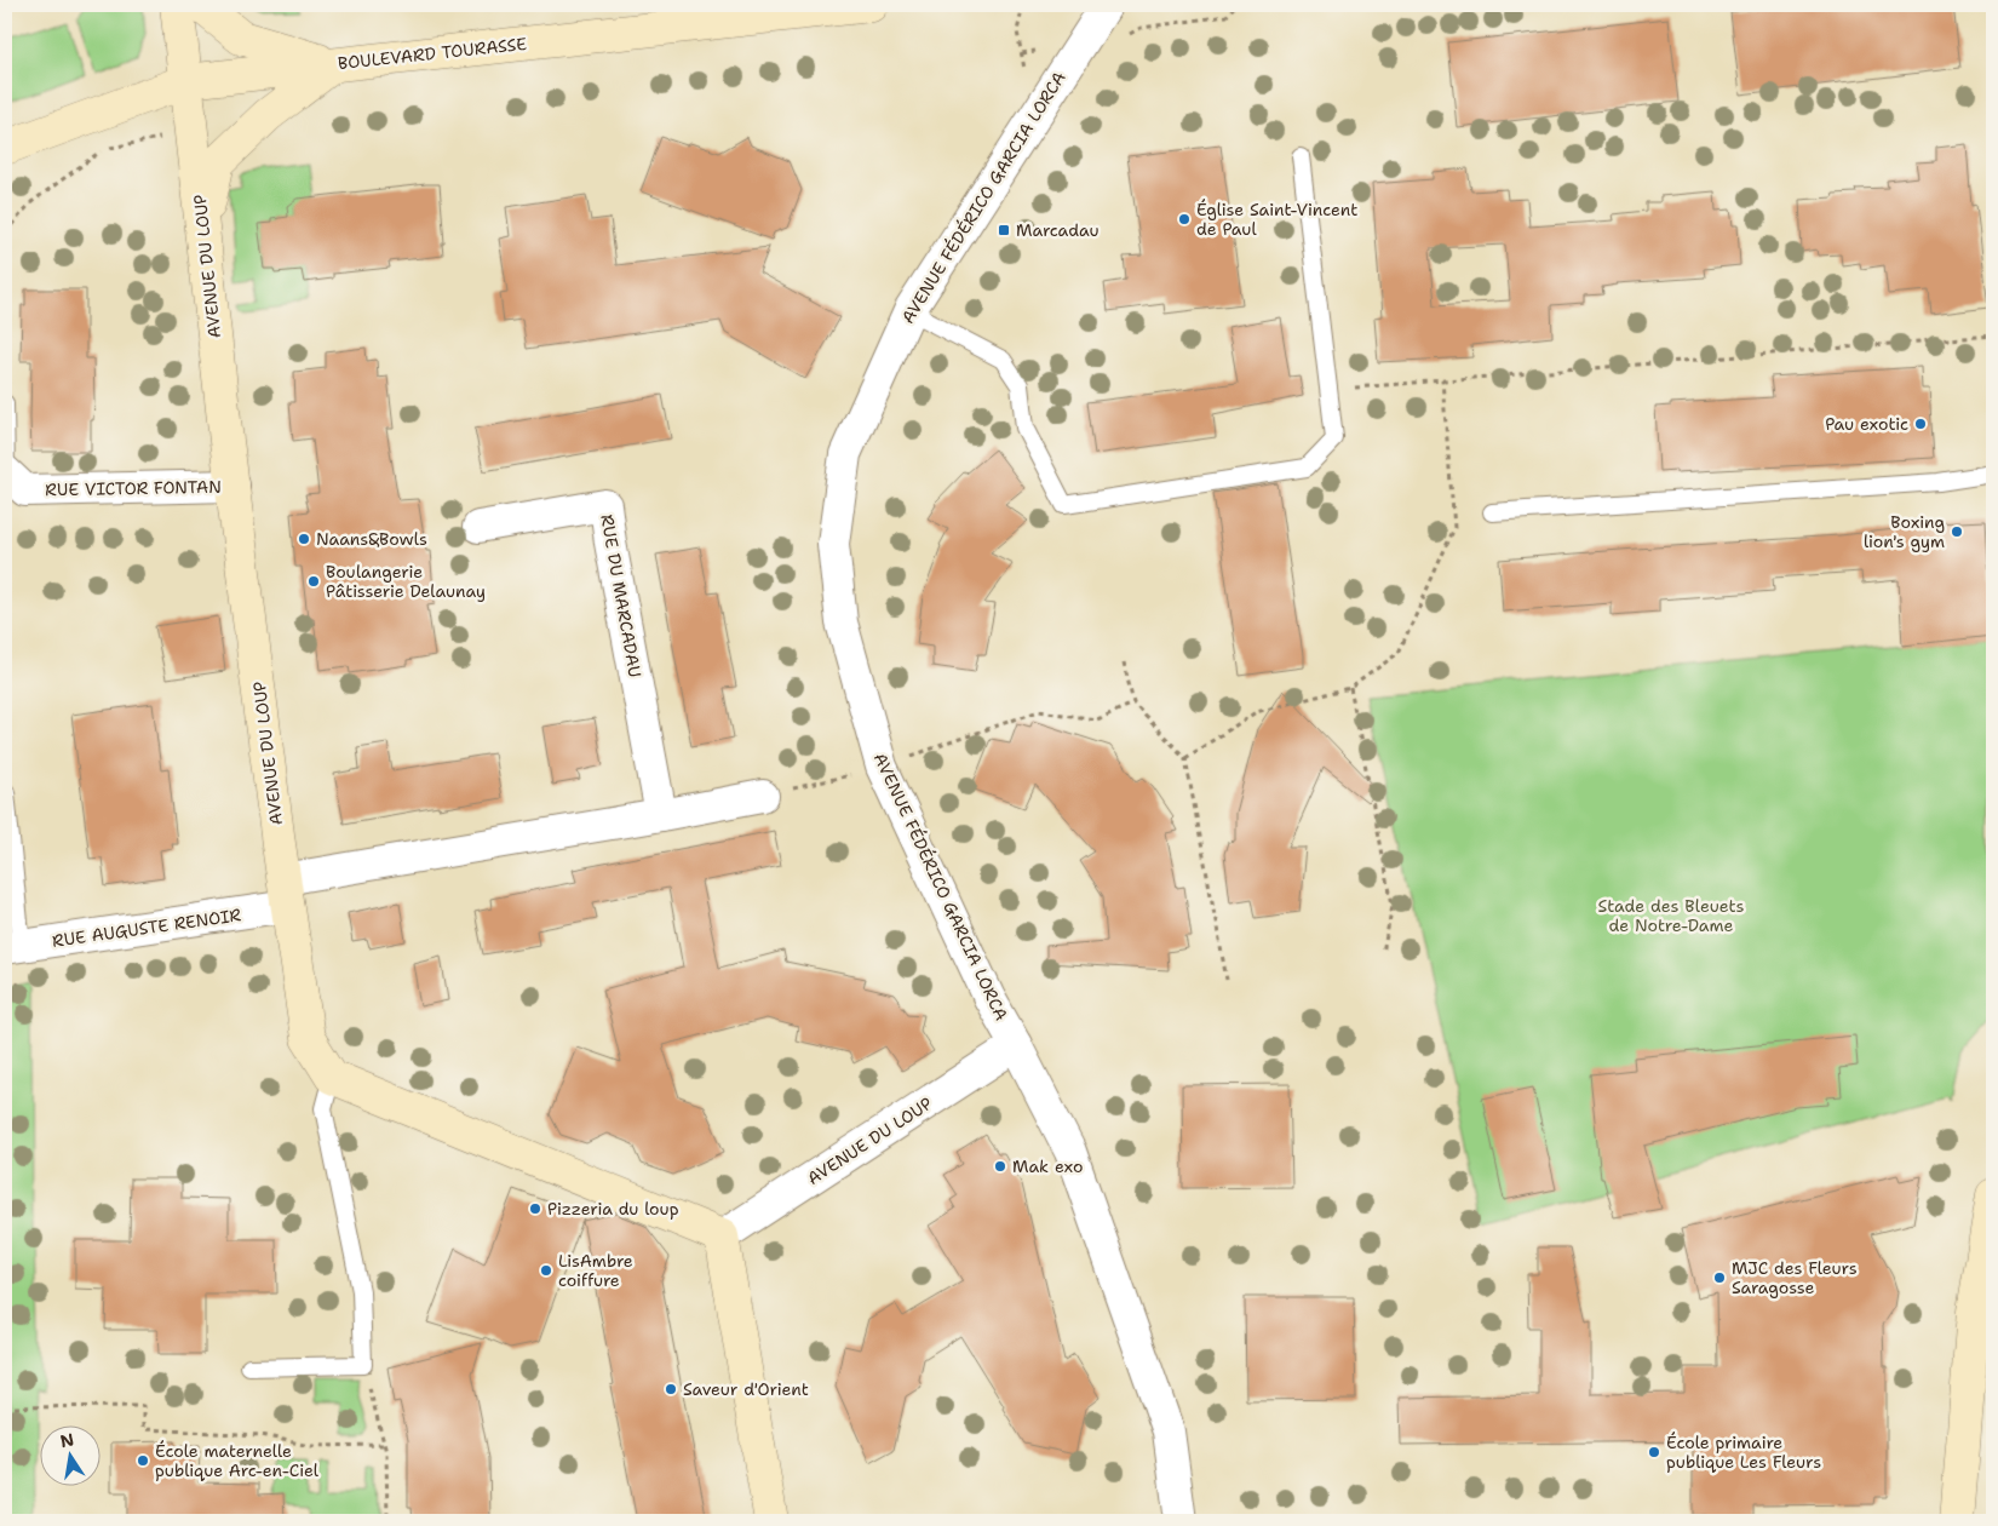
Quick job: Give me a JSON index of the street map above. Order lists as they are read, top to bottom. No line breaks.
{"streets":{"street":["BOULEVARD TOURASSE","AVENUE FÉDÉRICO GARCIA LORCA","AVENUE DU LOUP","RUE VICTOR FONTAN","RUE DU MARCADAU","RUE AUGUSTE RENOIR"]},"crossings":[["BOULEVARD TOURASSE","AVENUE DU LOUP"],["AVENUE FÉDÉRICO GARCIA LORCA","AVENUE DU LOUP"],["AVENUE DU LOUP","RUE VICTOR FONTAN"],["AVENUE DU LOUP","RUE AUGUSTE RENOIR"]],"parks":["Stade des Bleuets de Notre-Dame"],"places":{"other":["Église Saint-Vincent de Paul","Pau exotic","Boxing lion's gym","Naans&Bowls","Boulangerie Pâtisserie Delaunay","Mak exo","Pizzeria du loup","LisAmbre coiffure","MJC des Fleurs Saragosse","Saveur d'Orient","École primaire publique Les Fleurs","École maternelle publique Arc-en-Ciel"],"transit":["Marcadau"]},"north":"top"}
